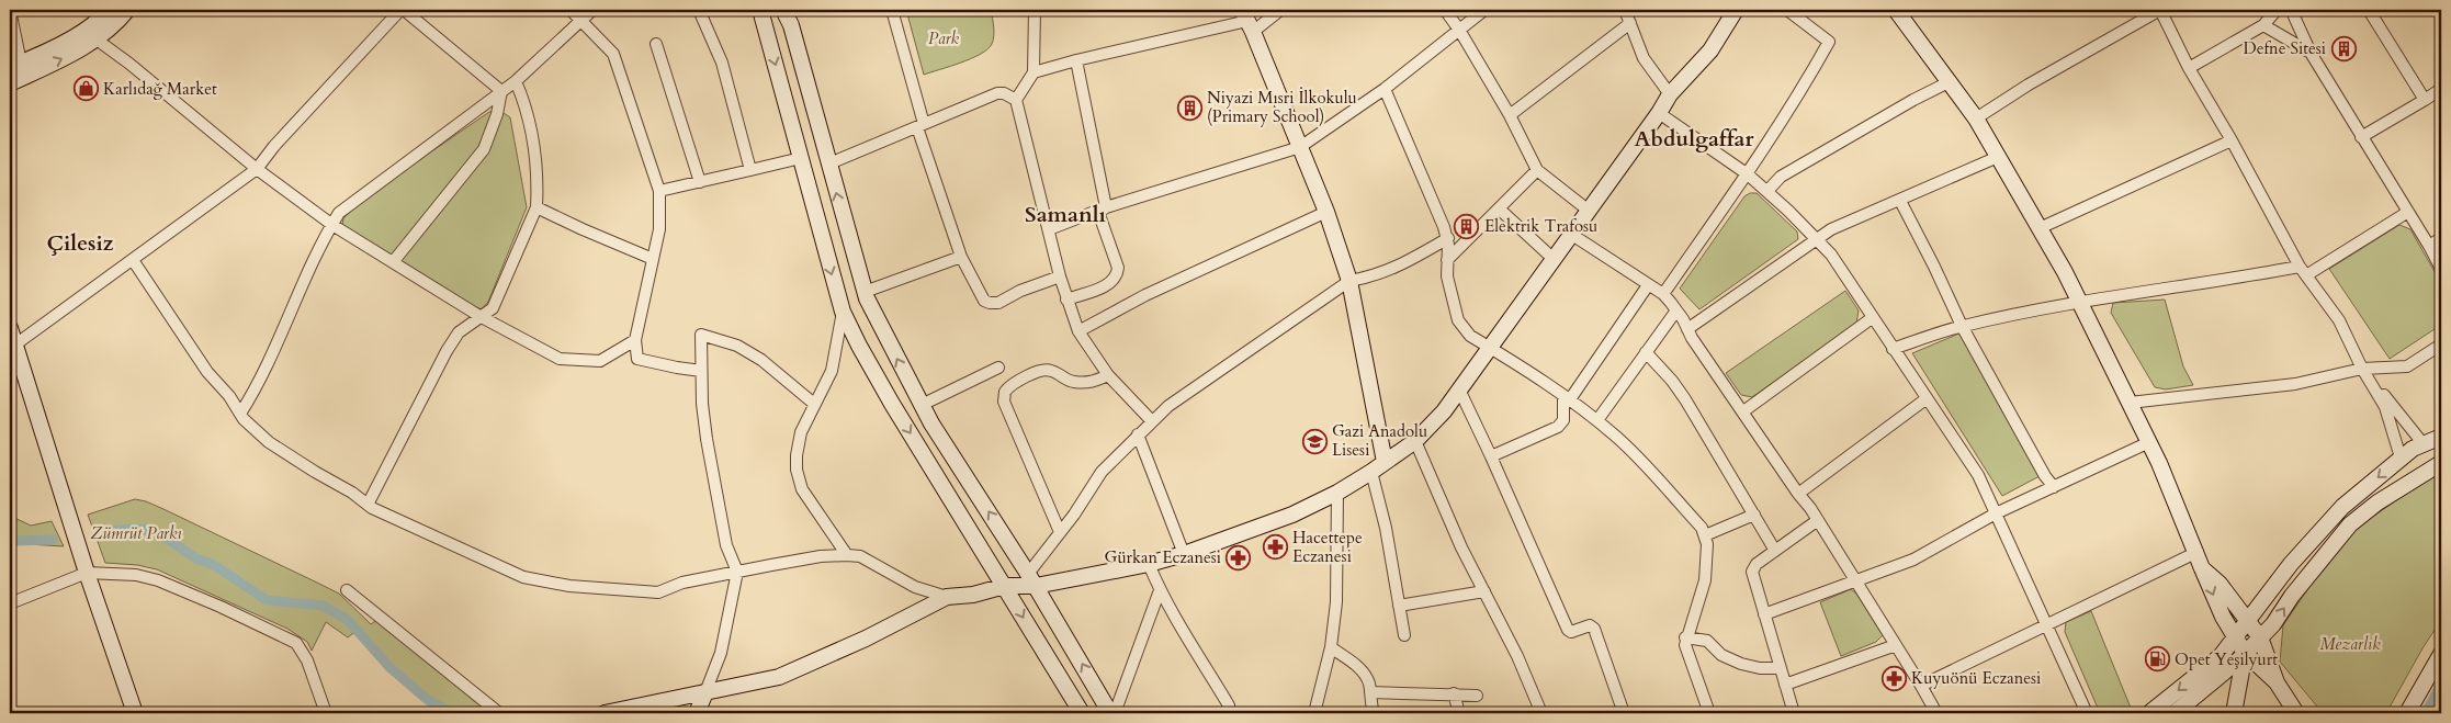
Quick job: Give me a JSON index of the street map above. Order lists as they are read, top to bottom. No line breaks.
{"districts":["Abdulgaffar","Samanlı","Çilesiz"],"parks":["Park","Zümrüt Parkı","Mezarlık"],"places":{"building":["Defne Sitesi","Niyazi Mısri İlkokulu (Primary School)","Elektrik Trafosu"],"shop":["Karlıdağ Market"],"school or university":["Gazi Anadolu Lisesi"],"pharmacy":["Hacettepe Eczanesi","Gürkan Eczanesi","Kuyuönü Eczanesi"],"fuel station":["Opet Yeşilyurt"]}}
